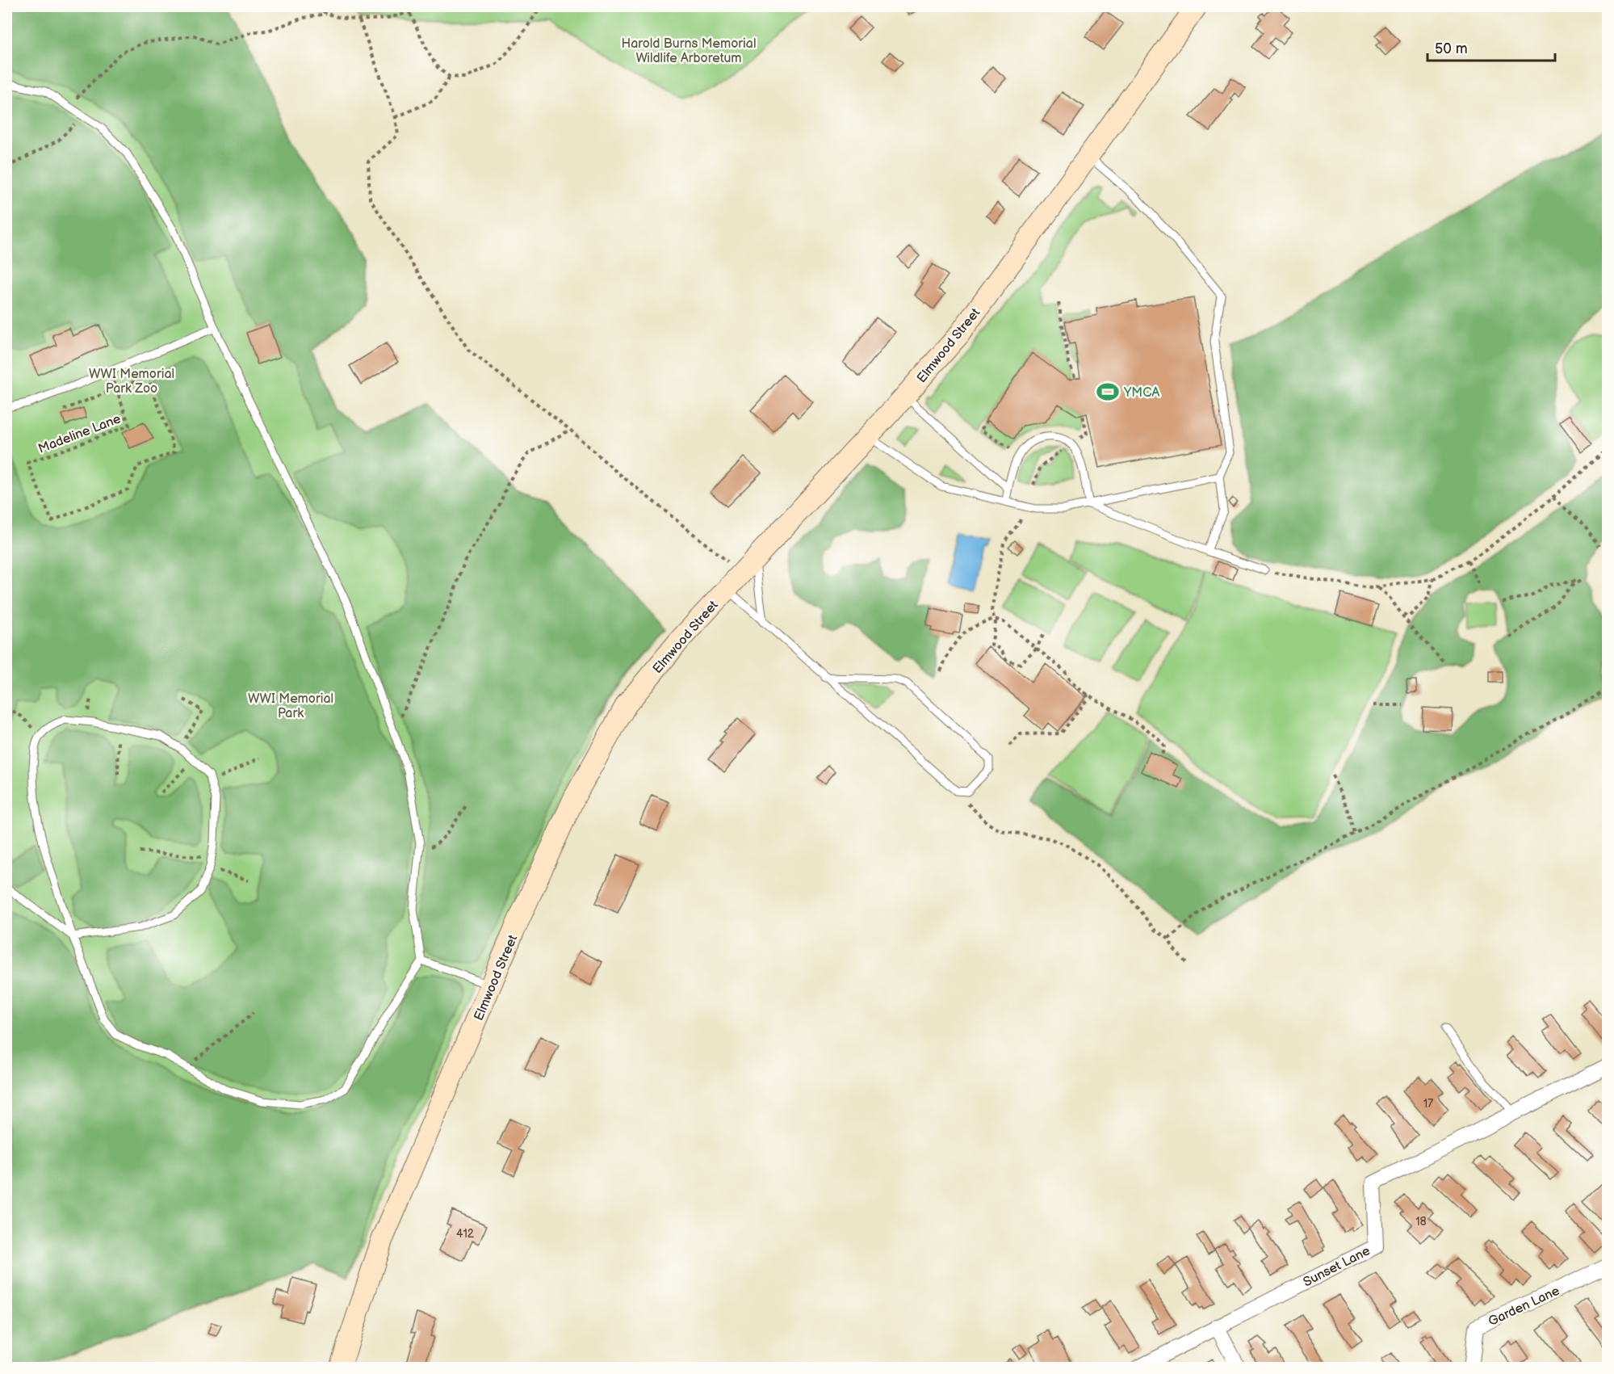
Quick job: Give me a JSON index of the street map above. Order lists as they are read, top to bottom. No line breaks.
{"streets":{"main road":["Elmwood Street"],"street":["Sunset Lane","Garden Lane"],"path":["Madeline Lane"]},"parks":["Harold Burns Memorial Wildlife Arboretum","WWI Memorial Park Zoo","WWI Memorial Park"],"places":{"sports":["YMCA"]},"house_numbers":["17","18","412"],"scale_bar":"50 m"}
